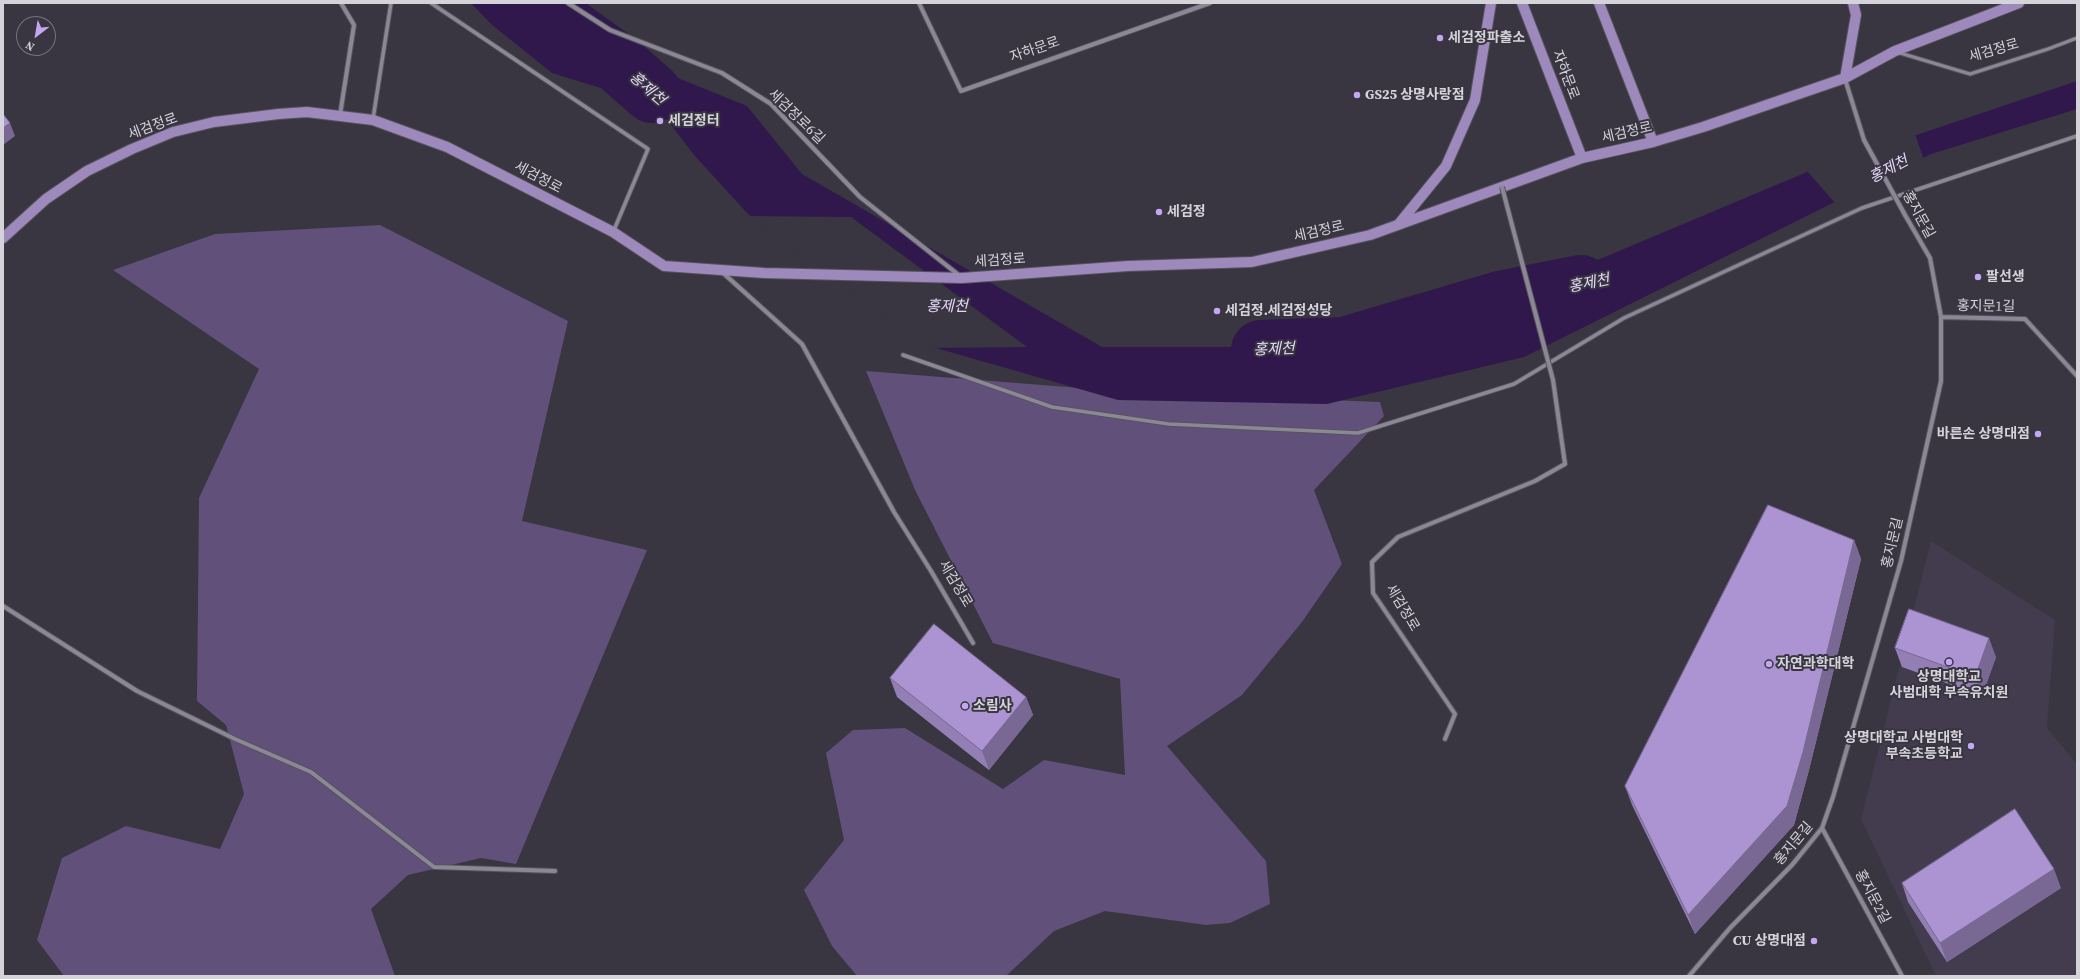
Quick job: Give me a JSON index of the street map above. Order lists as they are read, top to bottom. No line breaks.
{"streets":{"main road":["자하문로","세검정로"],"street":["세검정로6길","홍지문길","홍지문1길","홍지문2길"]},"crossings":[["자하문로","세검정로"],["세검정로","세검정로6길"],["세검정로","홍지문길"],["홍지문길","홍지문1길"],["홍지문길","홍지문2길"]],"water":["홍제천"],"places":["세검정파출소","GS25 상명사랑점","세검정터","세검정","팔선생","세검정.세검정성당","바른손 상명대점","상명대학교 사범대학 부속유치원","자연과학대학","소림사","상명대학교 사범대학 부속초등학교","CU 상명대점"],"north":"bottom left"}
